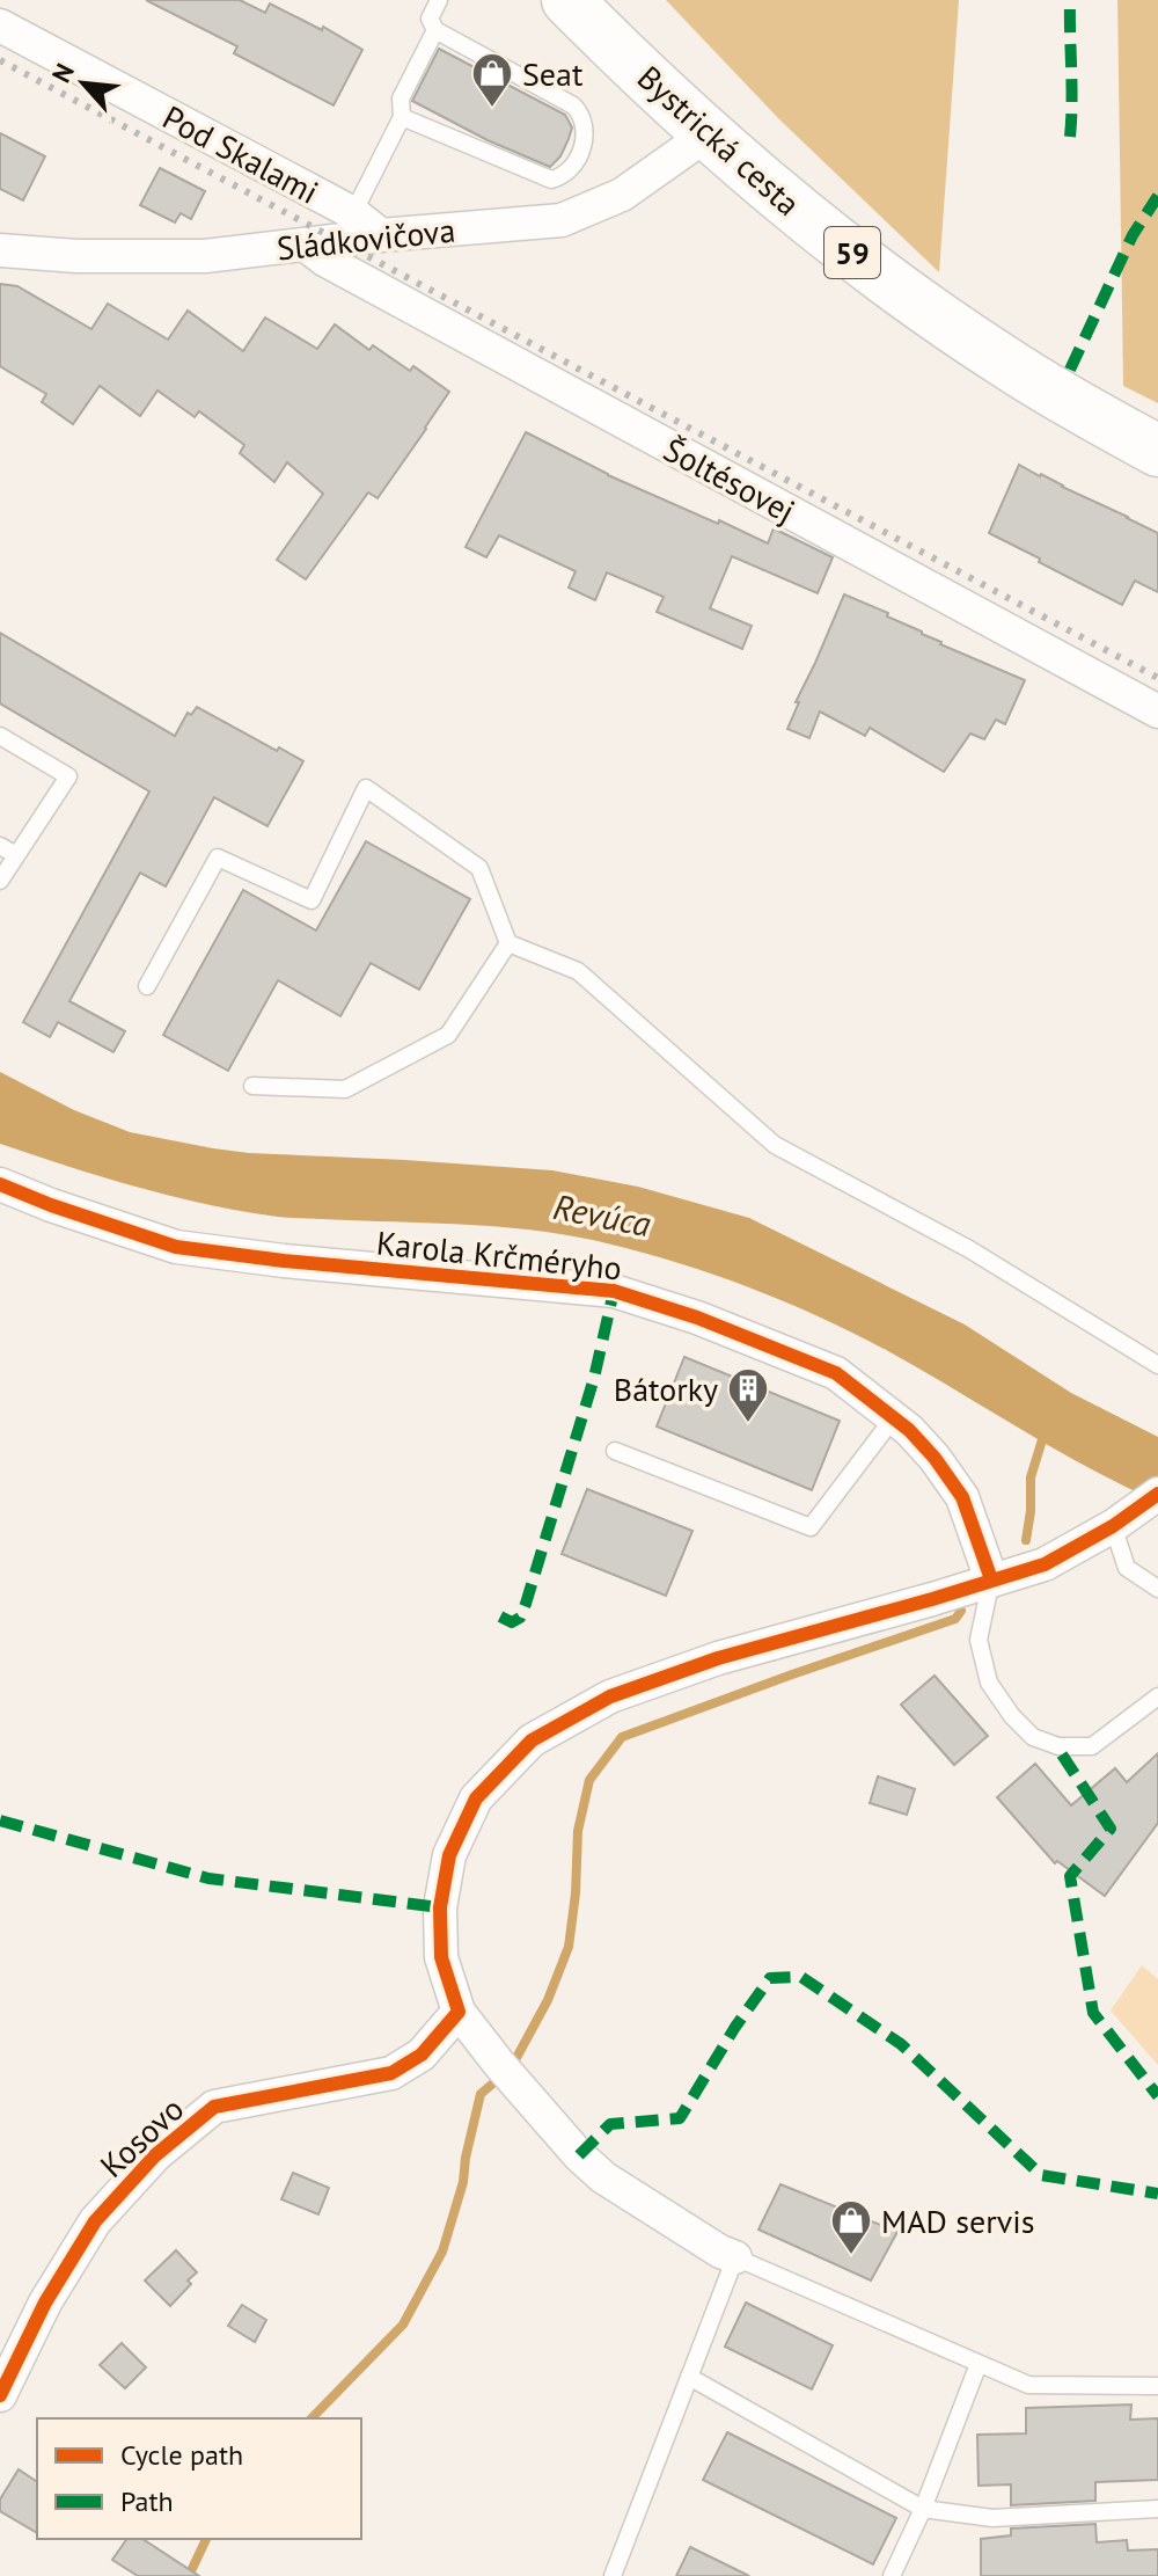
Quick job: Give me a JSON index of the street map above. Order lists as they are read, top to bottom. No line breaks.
{"streets":{"main road":["Bystrická cesta","59"],"street":["Pod Skalami","Sládkovičova","Šoltésovej","Karola Krčméryho","Kosovo"]},"crossings":[["Bystrická cesta","Sládkovičova"],["Pod Skalami","Sládkovičova"],["Sládkovičova","Šoltésovej"]],"water":["Revúca"],"places":{"shop":["Seat","MAD servis"],"building":["Bátorky"]},"legend":["Cycle path","Path"],"north":"top left"}
